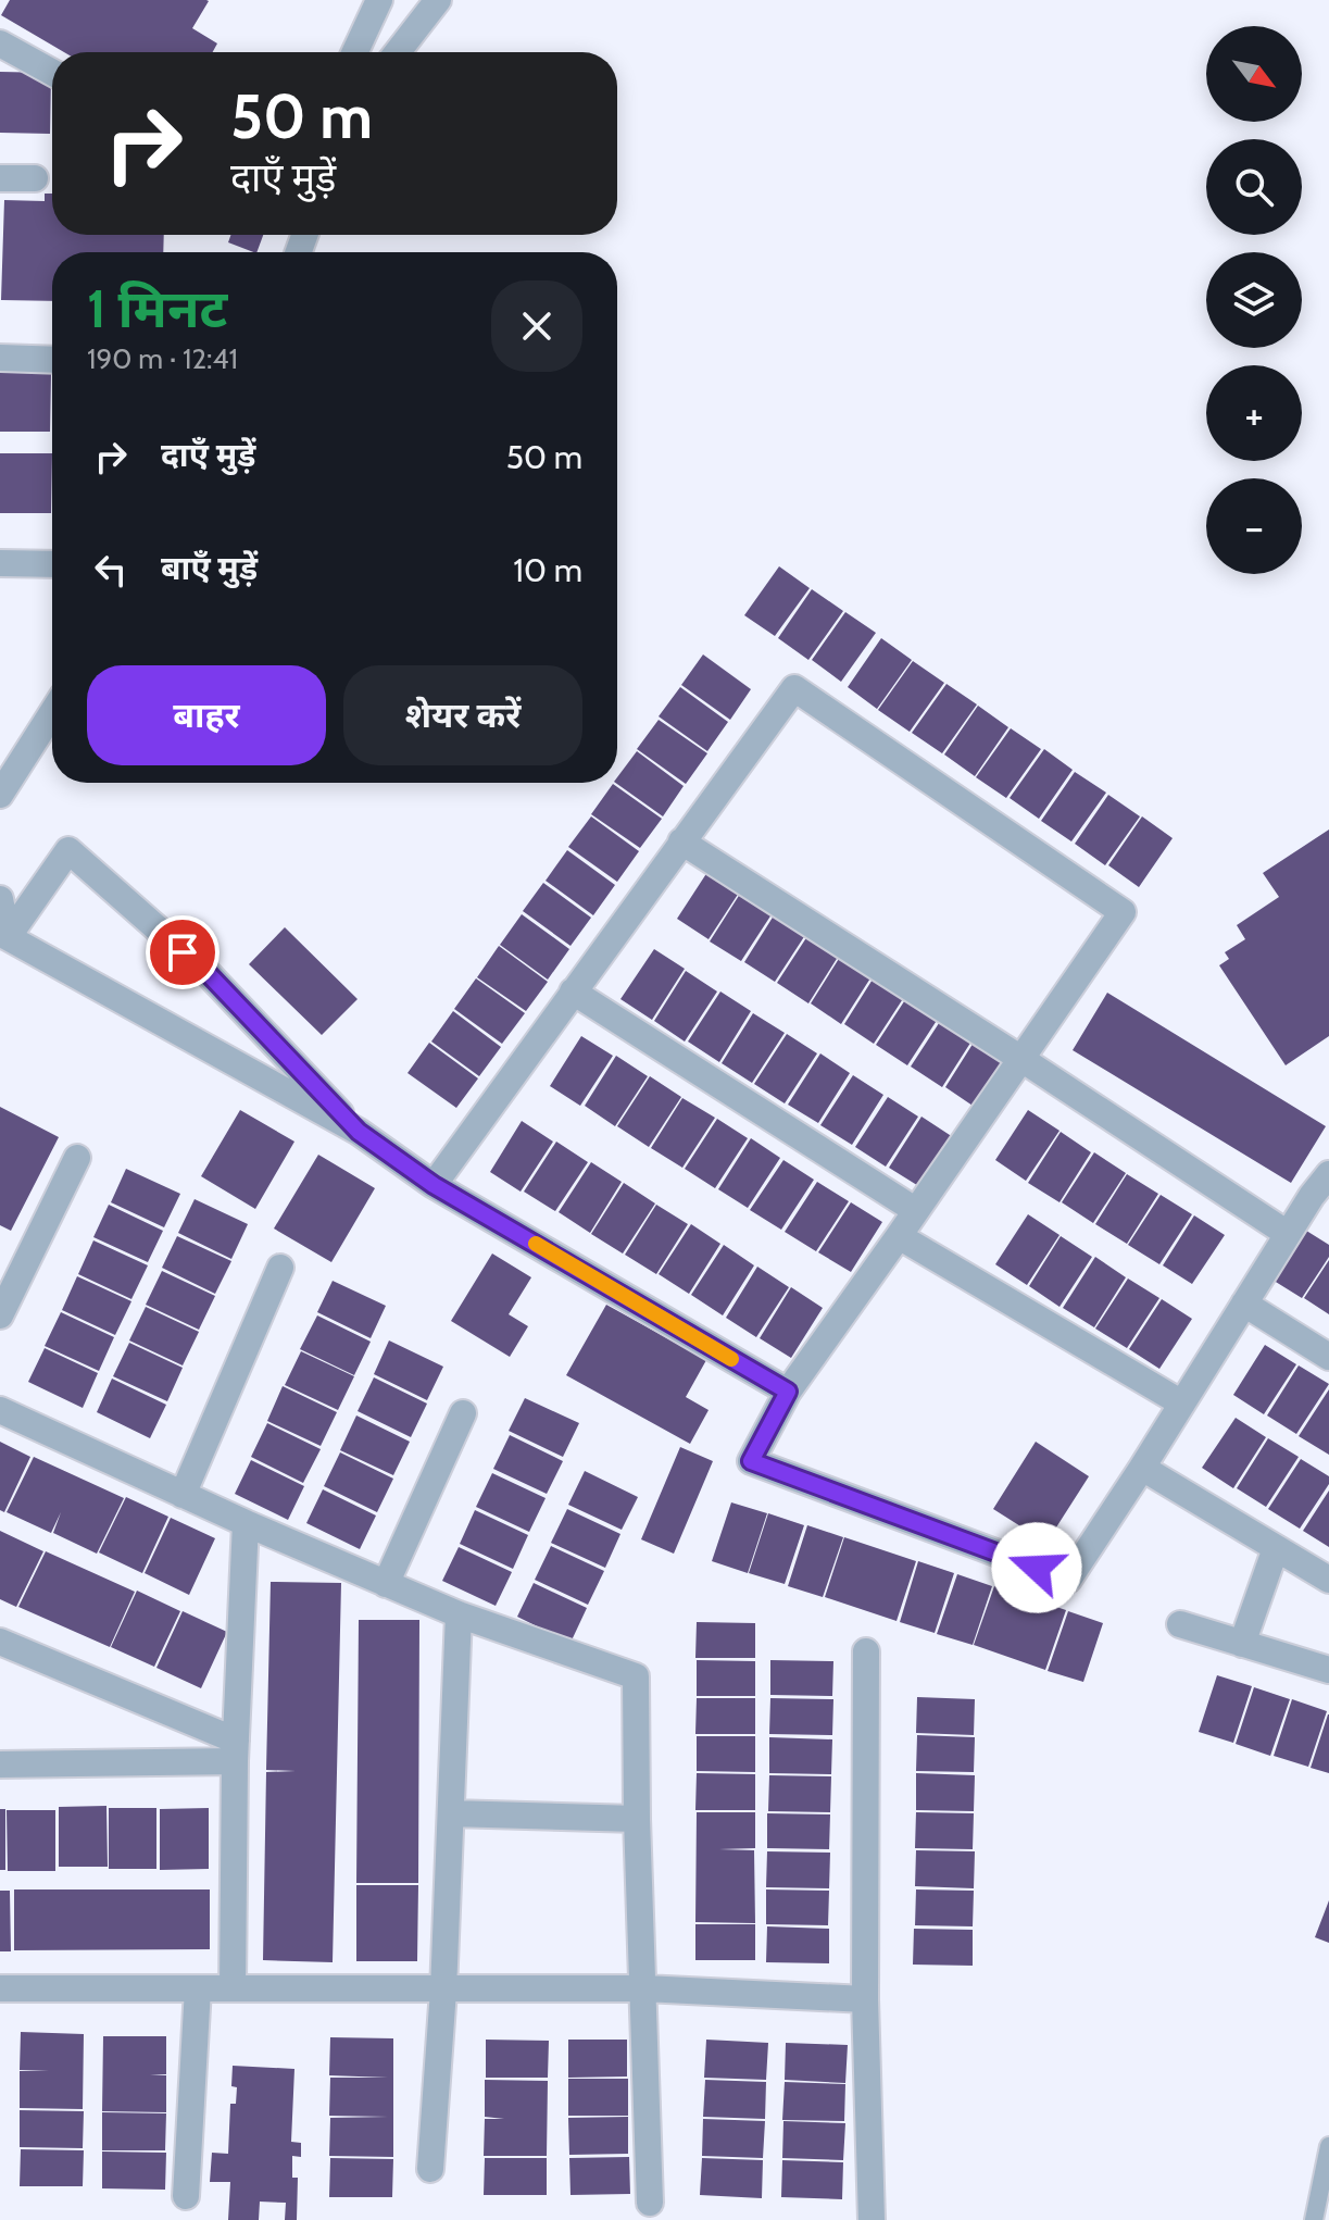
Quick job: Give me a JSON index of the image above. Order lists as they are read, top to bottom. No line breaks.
{"north":"bottom right","page":{"map_buttons":["+","−"],"turn":["50 m","दाएँ मुड़ें"],"heading":["1 मिनट","190 m · 12:41"],"list":[{"name":"दाएँ मुड़ें","value":"50 m"},{"name":"बाएँ मुड़ें","value":"10 m"}],"buttons":["बाहर","शेयर करें"]}}
